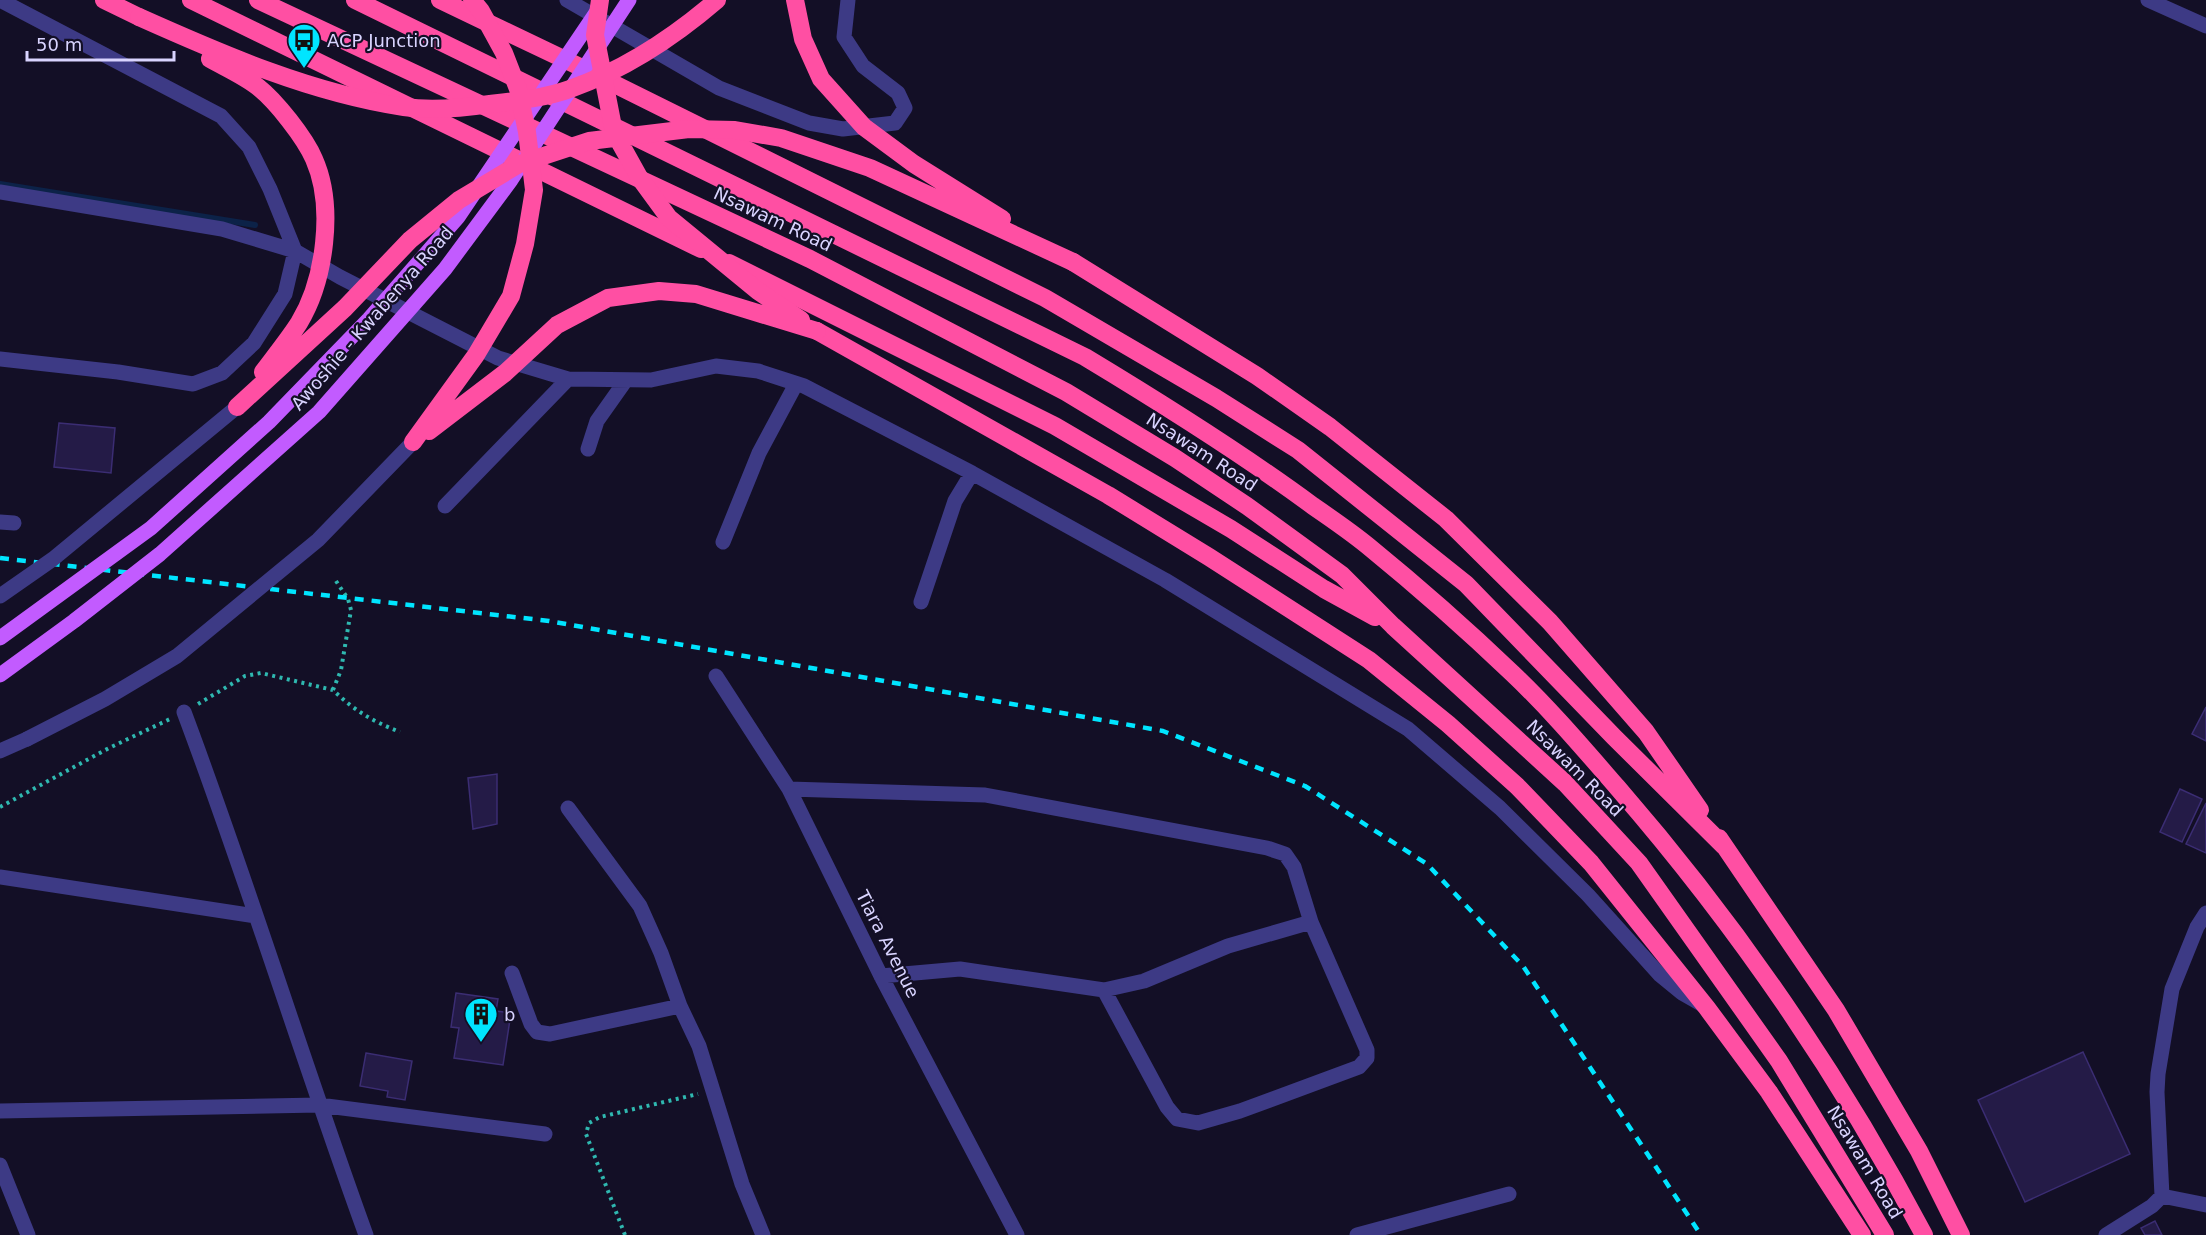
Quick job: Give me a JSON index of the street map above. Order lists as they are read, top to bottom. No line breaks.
{"streets":{"highway":["Nsawam Road"],"main road":["Awoshie - Kwabenya Road"],"street":["Tiara Avenue"]},"places":{"bus stop":["ACP Junction"],"building":["b"]},"scale_bar":"50 m"}
